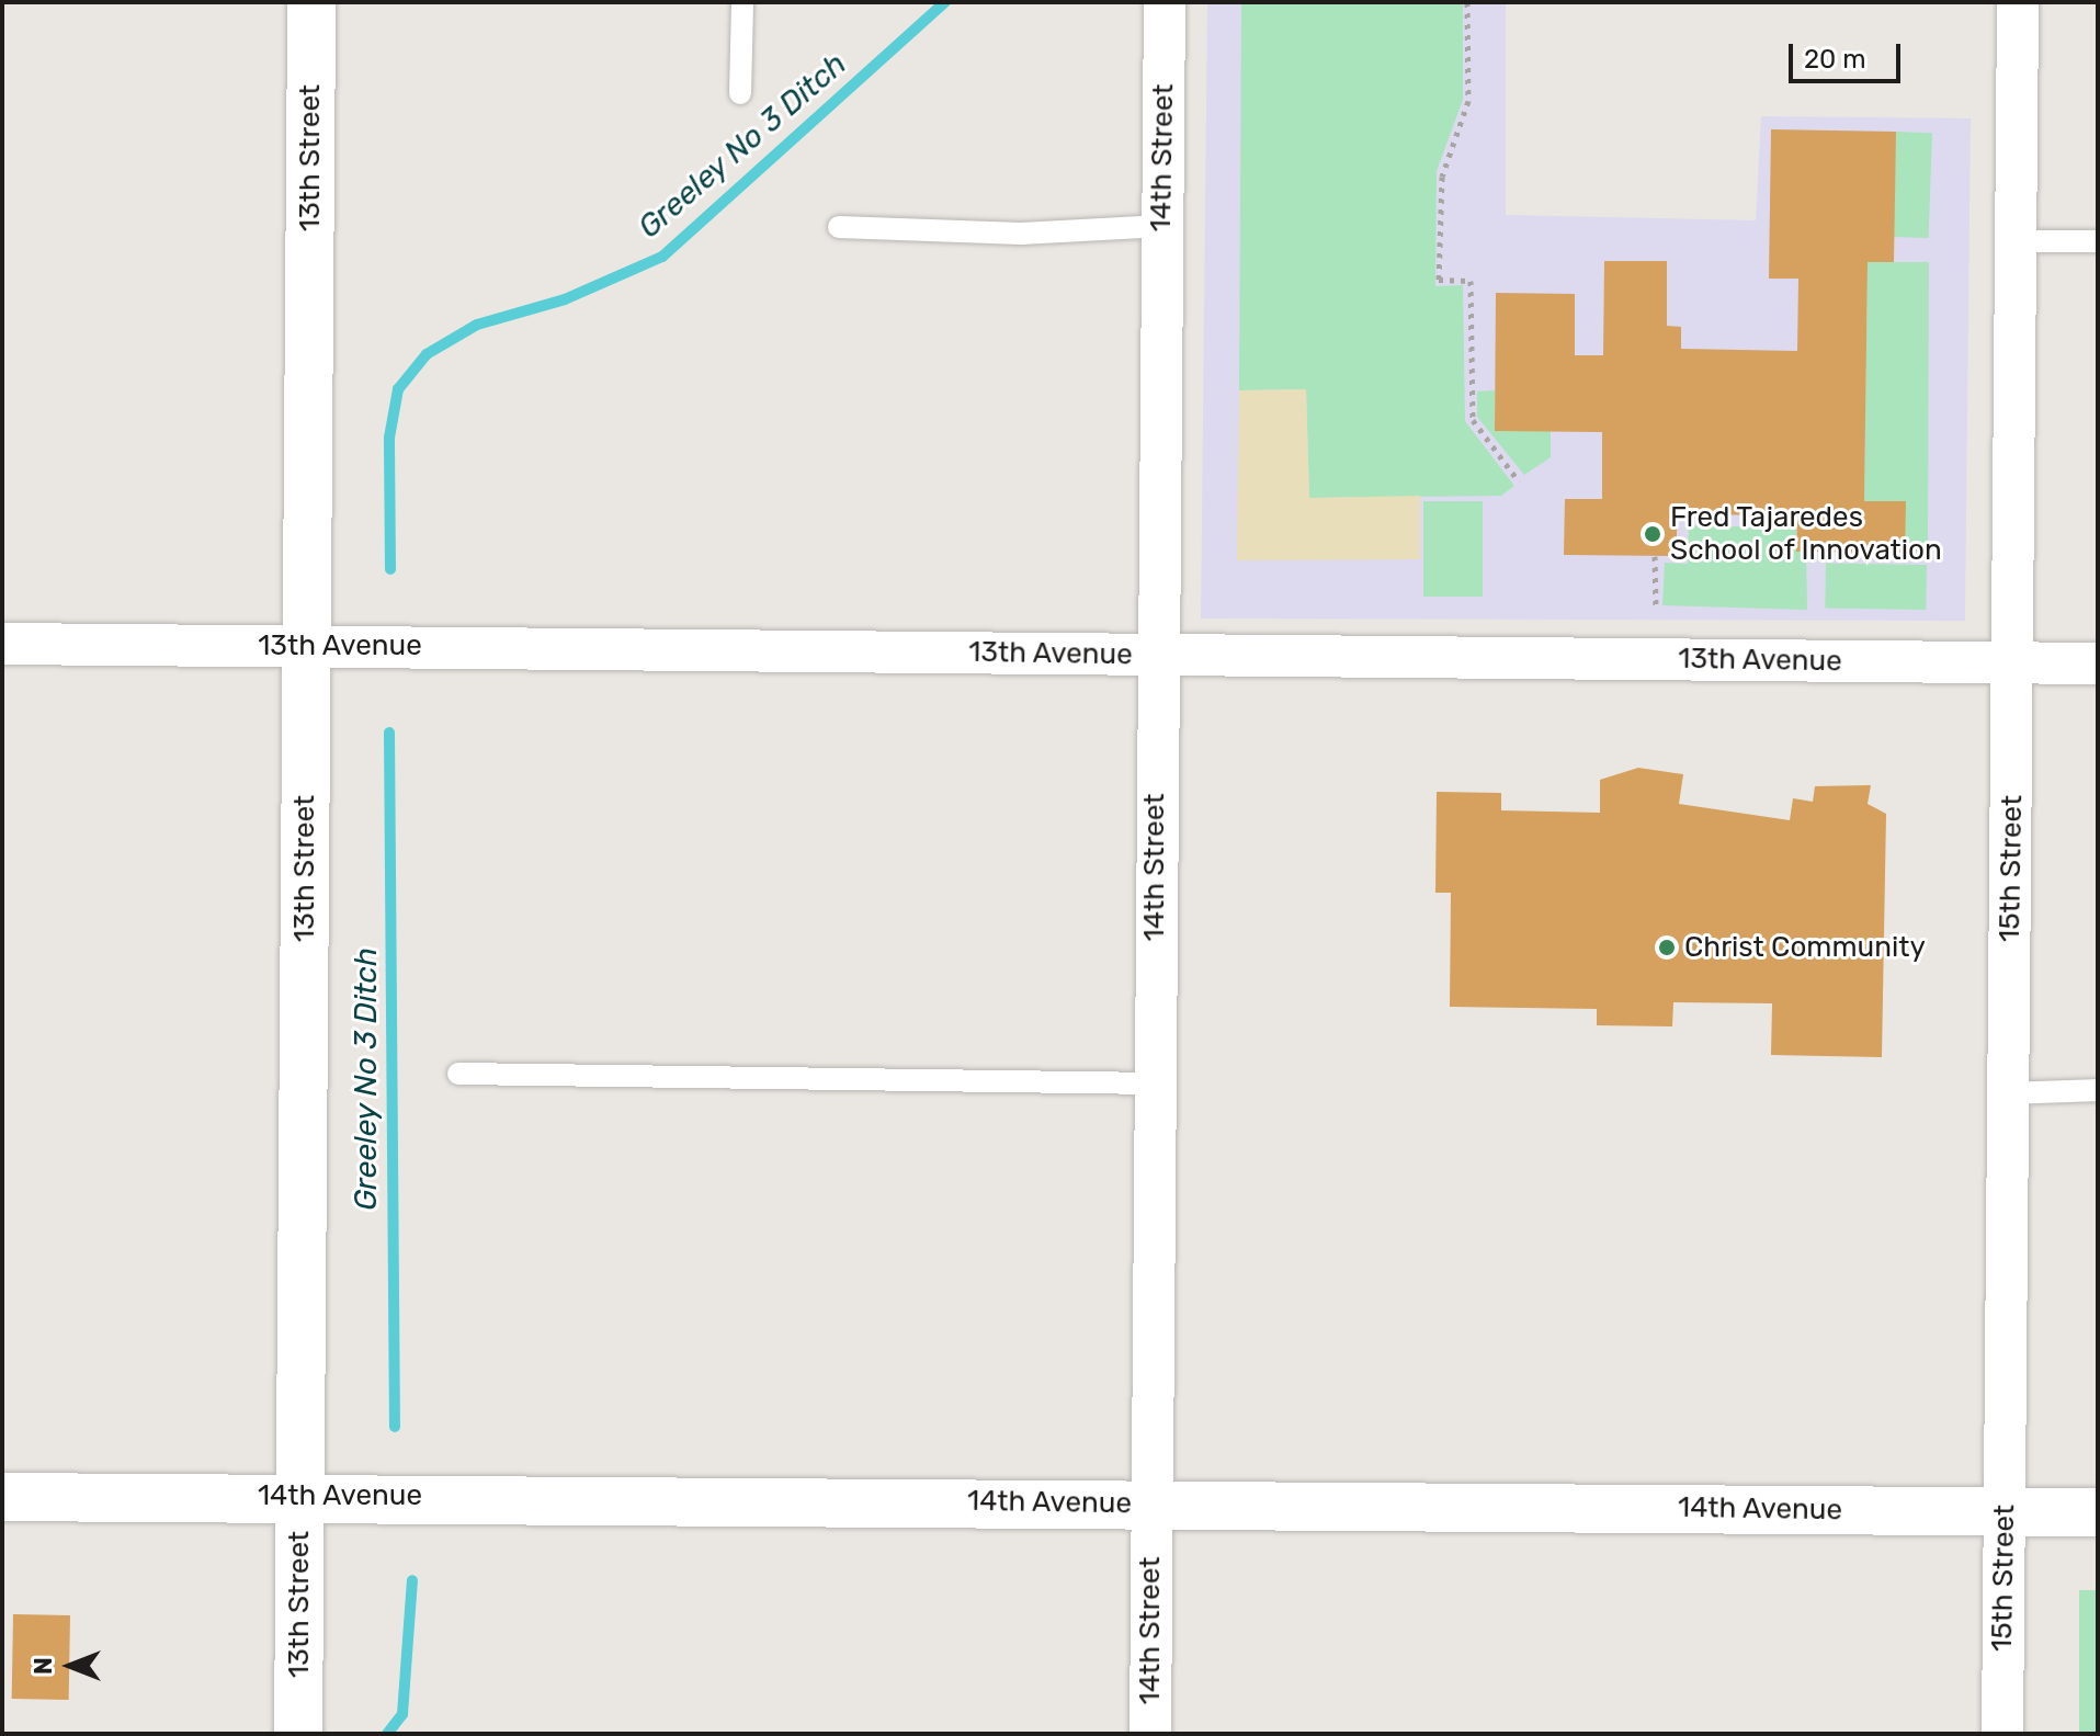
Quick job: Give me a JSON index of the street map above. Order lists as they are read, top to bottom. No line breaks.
{"streets":{"street":["13th Street","14th Street","13th Avenue","15th Street","14th Avenue"]},"crossings":[["13th Street","13th Avenue"],["13th Street","14th Avenue"],["14th Street","13th Avenue"],["14th Street","14th Avenue"],["13th Avenue","15th Street"],["15th Street","14th Avenue"]],"water":["Greeley No 3 Ditch"],"places":["Fred Tajaredes School of Innovation","Christ Community"],"scale_bar":"20 m","north":"left"}
